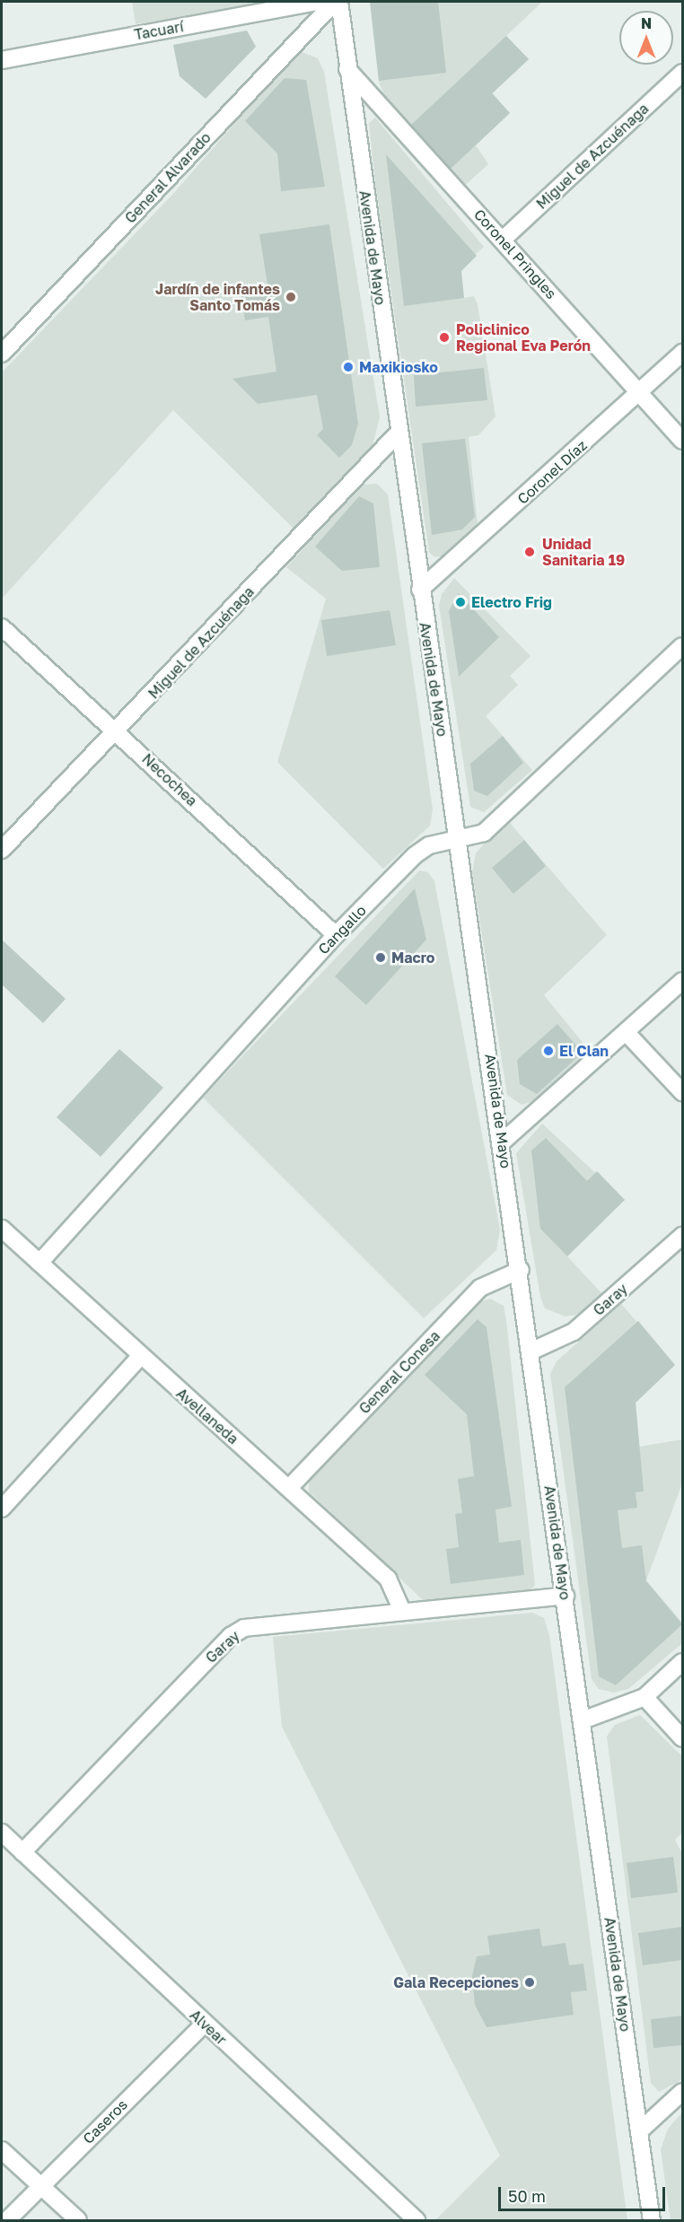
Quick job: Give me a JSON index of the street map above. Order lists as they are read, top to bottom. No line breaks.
{"streets":{"street":["Tacuarí","Miguel de Azcuénaga","General Alvarado","Avenida de Mayo","Coronel Pringles","Coronel Díaz","Necochea","Cangallo","Garay","General Conesa","Avellaneda","Alvear","Caseros"]},"crossings":[["Miguel de Azcuénaga","Avenida de Mayo"],["Miguel de Azcuénaga","Coronel Pringles"],["Miguel de Azcuénaga","Necochea"],["Avenida de Mayo","Coronel Pringles"],["Avenida de Mayo","Coronel Díaz"],["Avenida de Mayo","Cangallo"],["Avenida de Mayo","Garay"],["Avenida de Mayo","General Conesa"],["Coronel Pringles","Coronel Díaz"],["Necochea","Cangallo"],["Cangallo","Avellaneda"],["Garay","Avellaneda"],["Garay","Alvear"],["General Conesa","Avellaneda"],["Alvear","Caseros"]],"places":["Jardín de infantes Santo Tomás","Policlinico Regional Eva Perón","Maxikiosko","Unidad Sanitaria 19","Electro Frig","Macro","El Clan","Gala Recepciones"],"scale_bar":"50 m","north":"top"}
